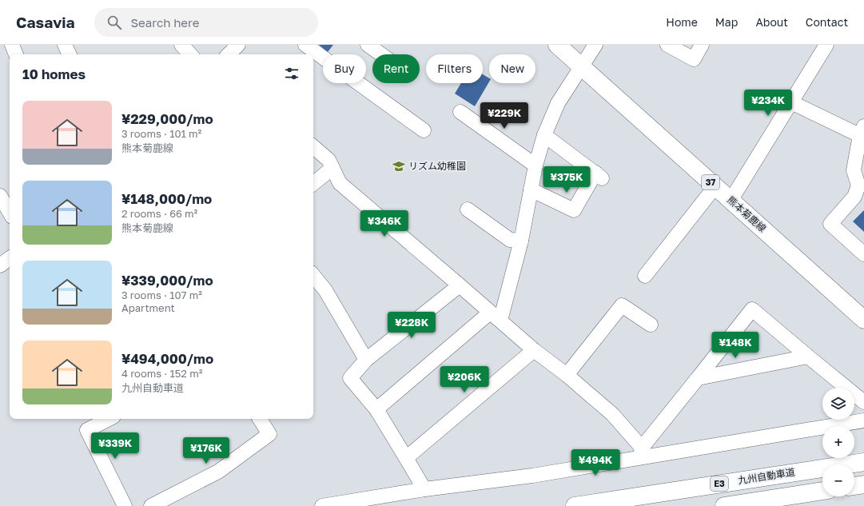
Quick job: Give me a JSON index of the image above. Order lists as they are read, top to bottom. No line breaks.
{"streets":{"main road":["37","熊本菊鹿線","九州自動車道","E3"]},"places":{"school or university":["リズム幼稚園"]},"page":{"header":"Casavia","search":"Search here","nav":["Home","Map","About","Contact"],"chip":["Buy","Rent","Filters","New"],"heading":"10 homes","price":["¥234K","¥229K","¥375K","¥346K","¥228K","¥148K","¥206K","¥339K","¥176K","¥494K"],"list":[{"name":"¥229,000/mo","note":"3 rooms · 101 m² · 熊本菊鹿線"},{"name":"¥148,000/mo","note":"2 rooms · 66 m² · 熊本菊鹿線"},{"name":"¥339,000/mo","note":"3 rooms · 107 m² · Apartment"},{"name":"¥494,000/mo","note":"4 rooms · 152 m² · 九州自動車道"}],"map_buttons":["+","−"]}}
